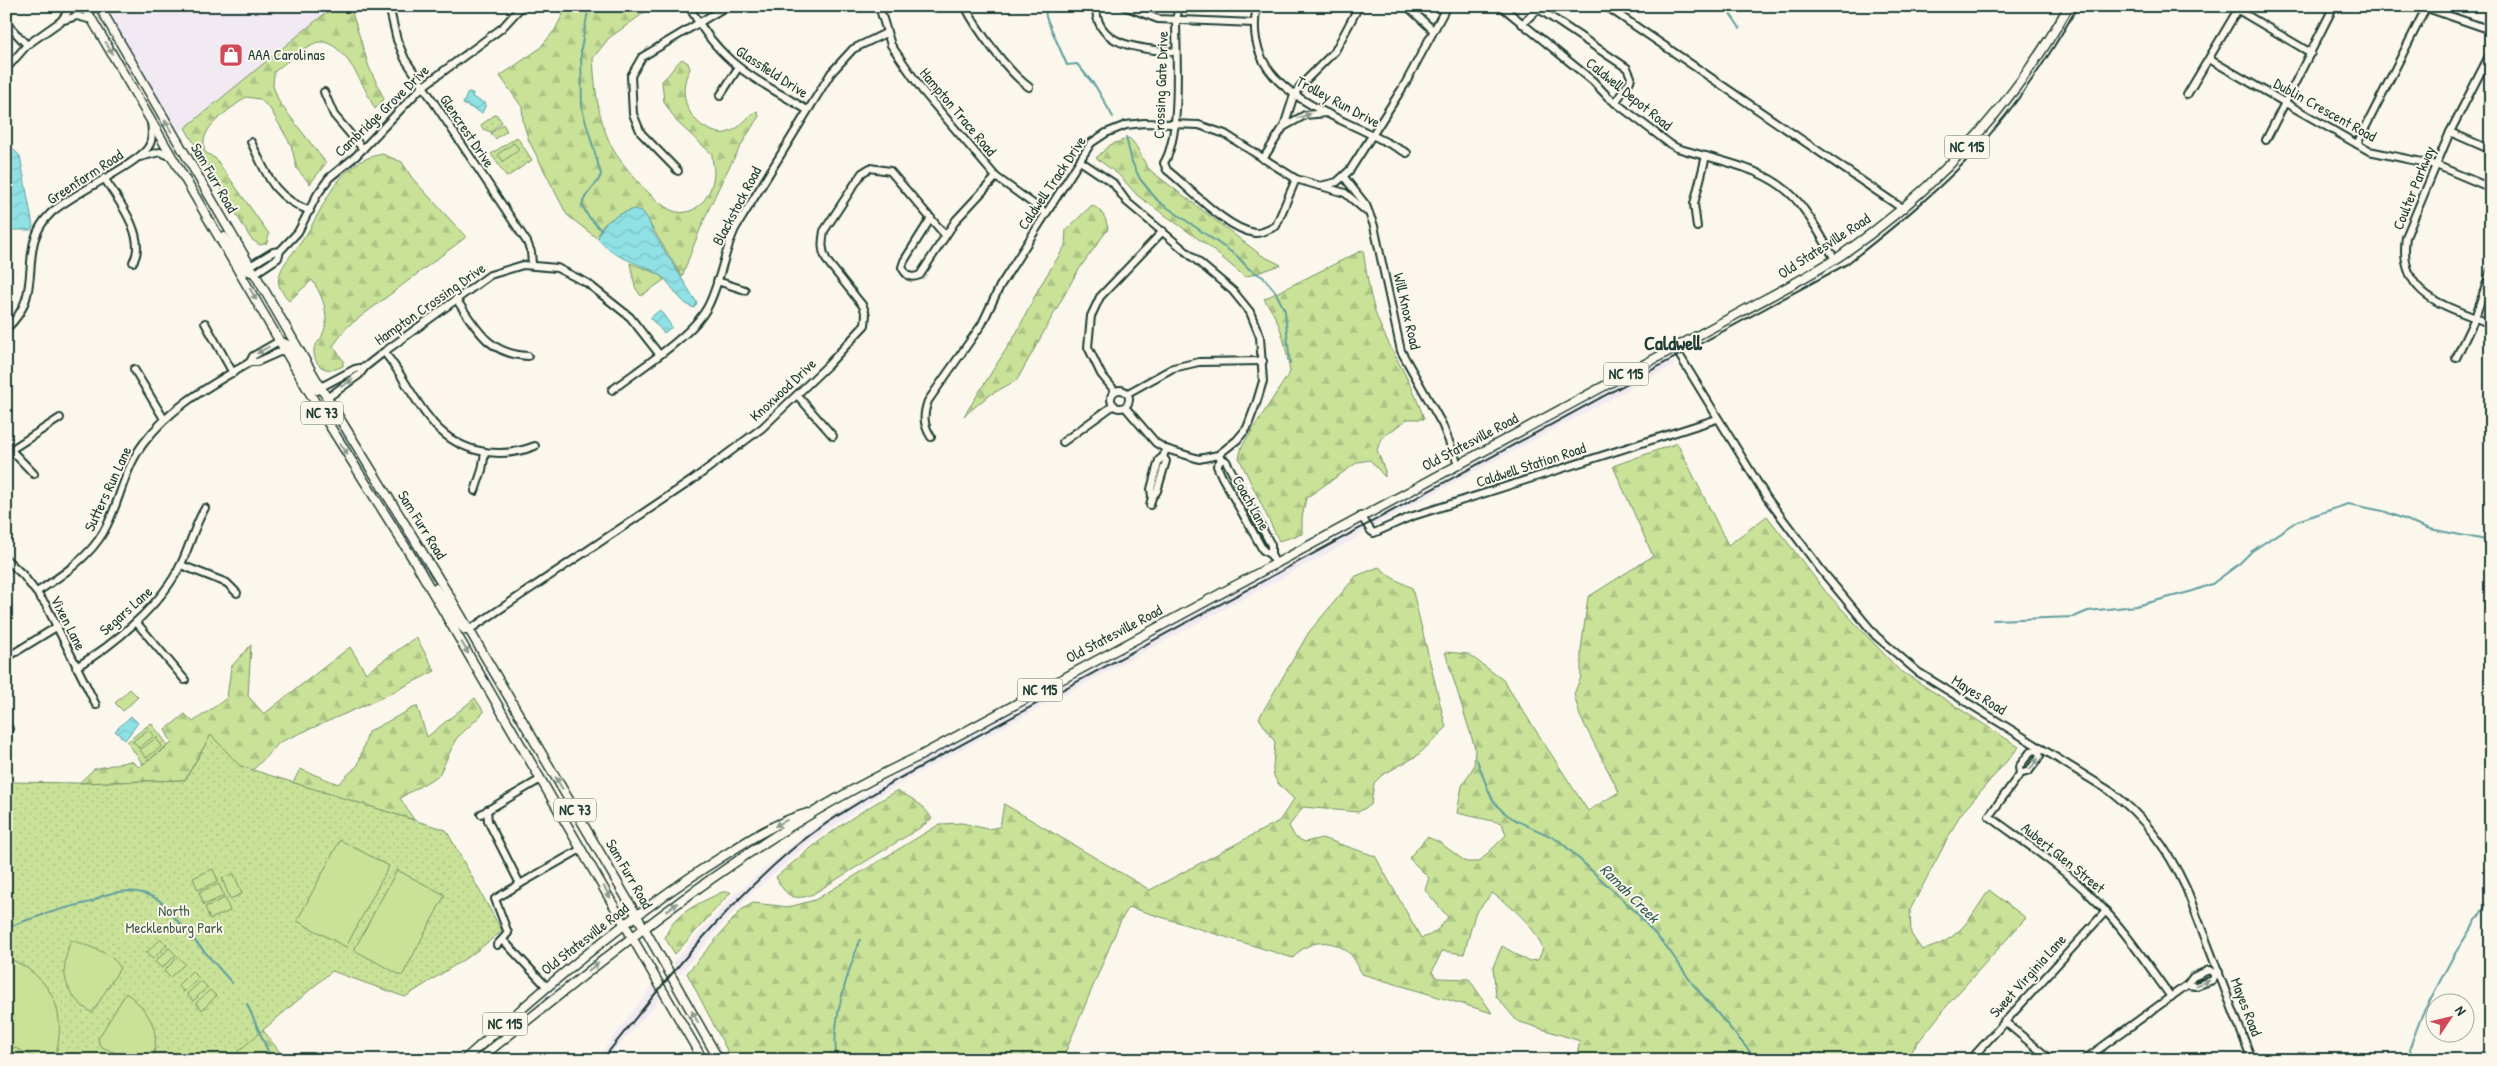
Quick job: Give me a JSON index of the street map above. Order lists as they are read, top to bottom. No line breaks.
{"streets":{"main road":["NC 115","Sam Furr Road","Old Statesville Road","NC 73"],"street":["Glassfield Drive","Crossing Gate Drive","Caldwell Depot Road","Trolley Run Drive","Dublin Crescent Road","Cambridge Grove Drive","Hampton Trace Road","Glencrest Drive","Greenfarm Road","Caldwell Track Drive","Coulter Parkway","Blackstock Road","Hampton Crossing Drive","Will Knox Road","Knoxwood Drive","Caldwell Station Road","Sutters Run Lane","Coach Lane","Segars Lane","Vixen Lane","Mayes Road","Aubert Glen Street","Sweet Virginia Lane"]},"crossings":[["Glassfield Drive","Blackstock Road"],["Crossing Gate Drive","Caldwell Track Drive"],["Caldwell Depot Road","Old Statesville Road"],["Dublin Crescent Road","Coulter Parkway"],["Cambridge Grove Drive","Glencrest Drive"],["Cambridge Grove Drive","Sam Furr Road"],["Hampton Trace Road","Caldwell Track Drive"],["Hampton Trace Road","Blackstock Road"],["Glencrest Drive","Hampton Crossing Drive"],["Greenfarm Road","Sam Furr Road"],["Sam Furr Road","Old Statesville Road"],["Sam Furr Road","Hampton Crossing Drive"],["Sam Furr Road","Knoxwood Drive"],["Sam Furr Road","Sutters Run Lane"],["Caldwell Track Drive","Will Knox Road"],["Blackstock Road","Hampton Crossing Drive"],["Old Statesville Road","Will Knox Road"],["Old Statesville Road","Caldwell Station Road"],["Old Statesville Road","Coach Lane"],["Old Statesville Road","Mayes Road"],["Caldwell Station Road","Mayes Road"],["Sutters Run Lane","Vixen Lane"],["Segars Lane","Vixen Lane"],["Aubert Glen Street","Sweet Virginia Lane"]],"districts":["Caldwell"],"water":["Ramah Creek"],"parks":["North Mecklenburg Park"],"places":{"shop":["AAA Carolinas"]},"north":"top right"}
